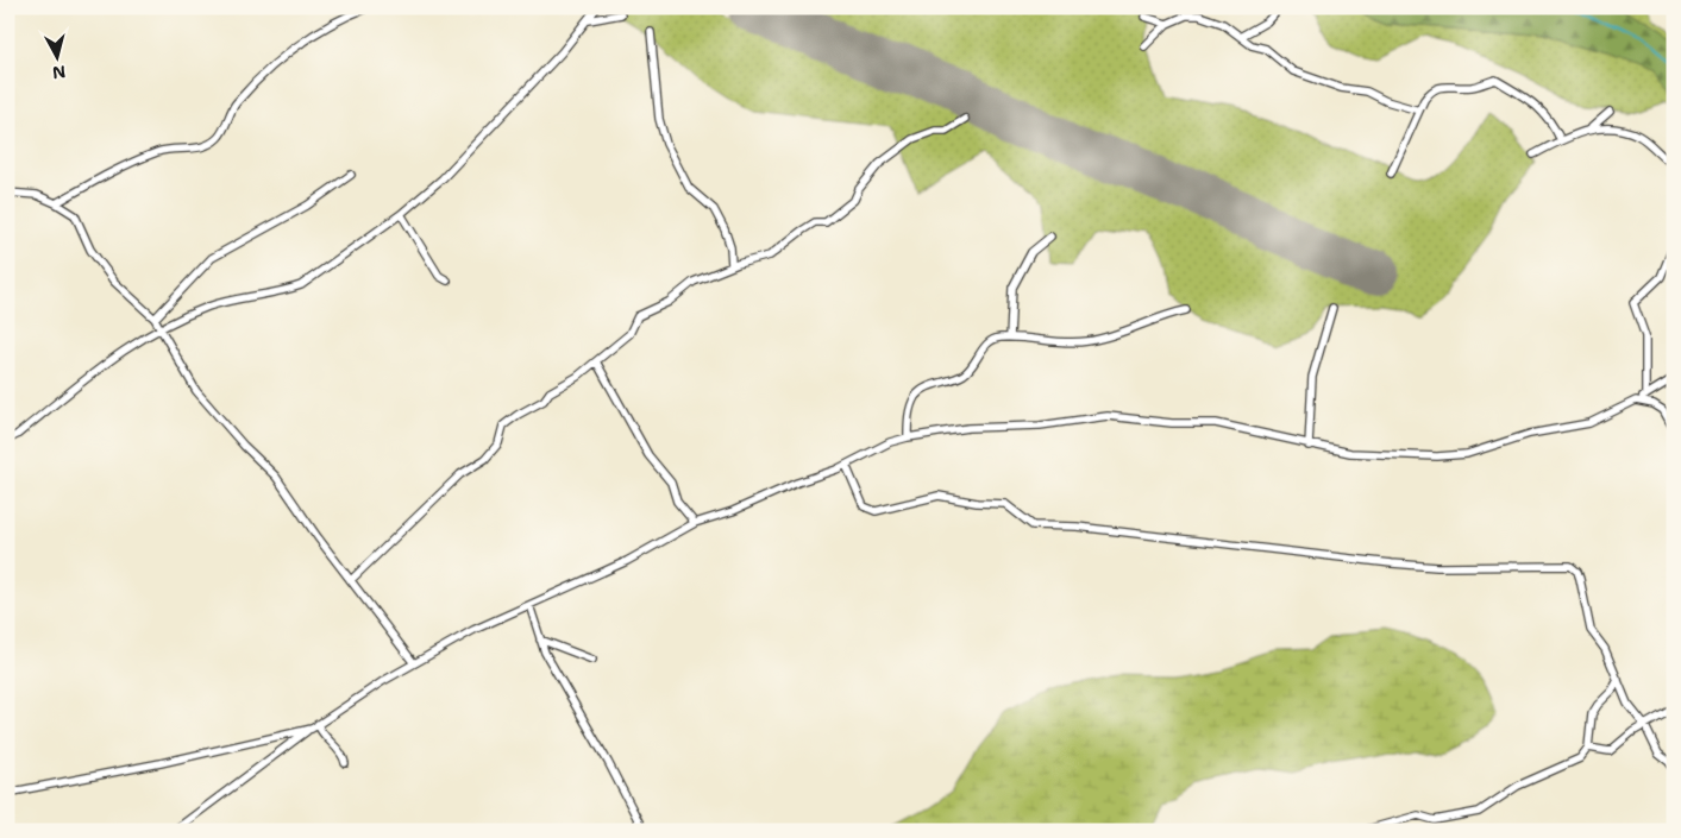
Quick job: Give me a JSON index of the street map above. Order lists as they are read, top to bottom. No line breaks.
{"north":"bottom"}
